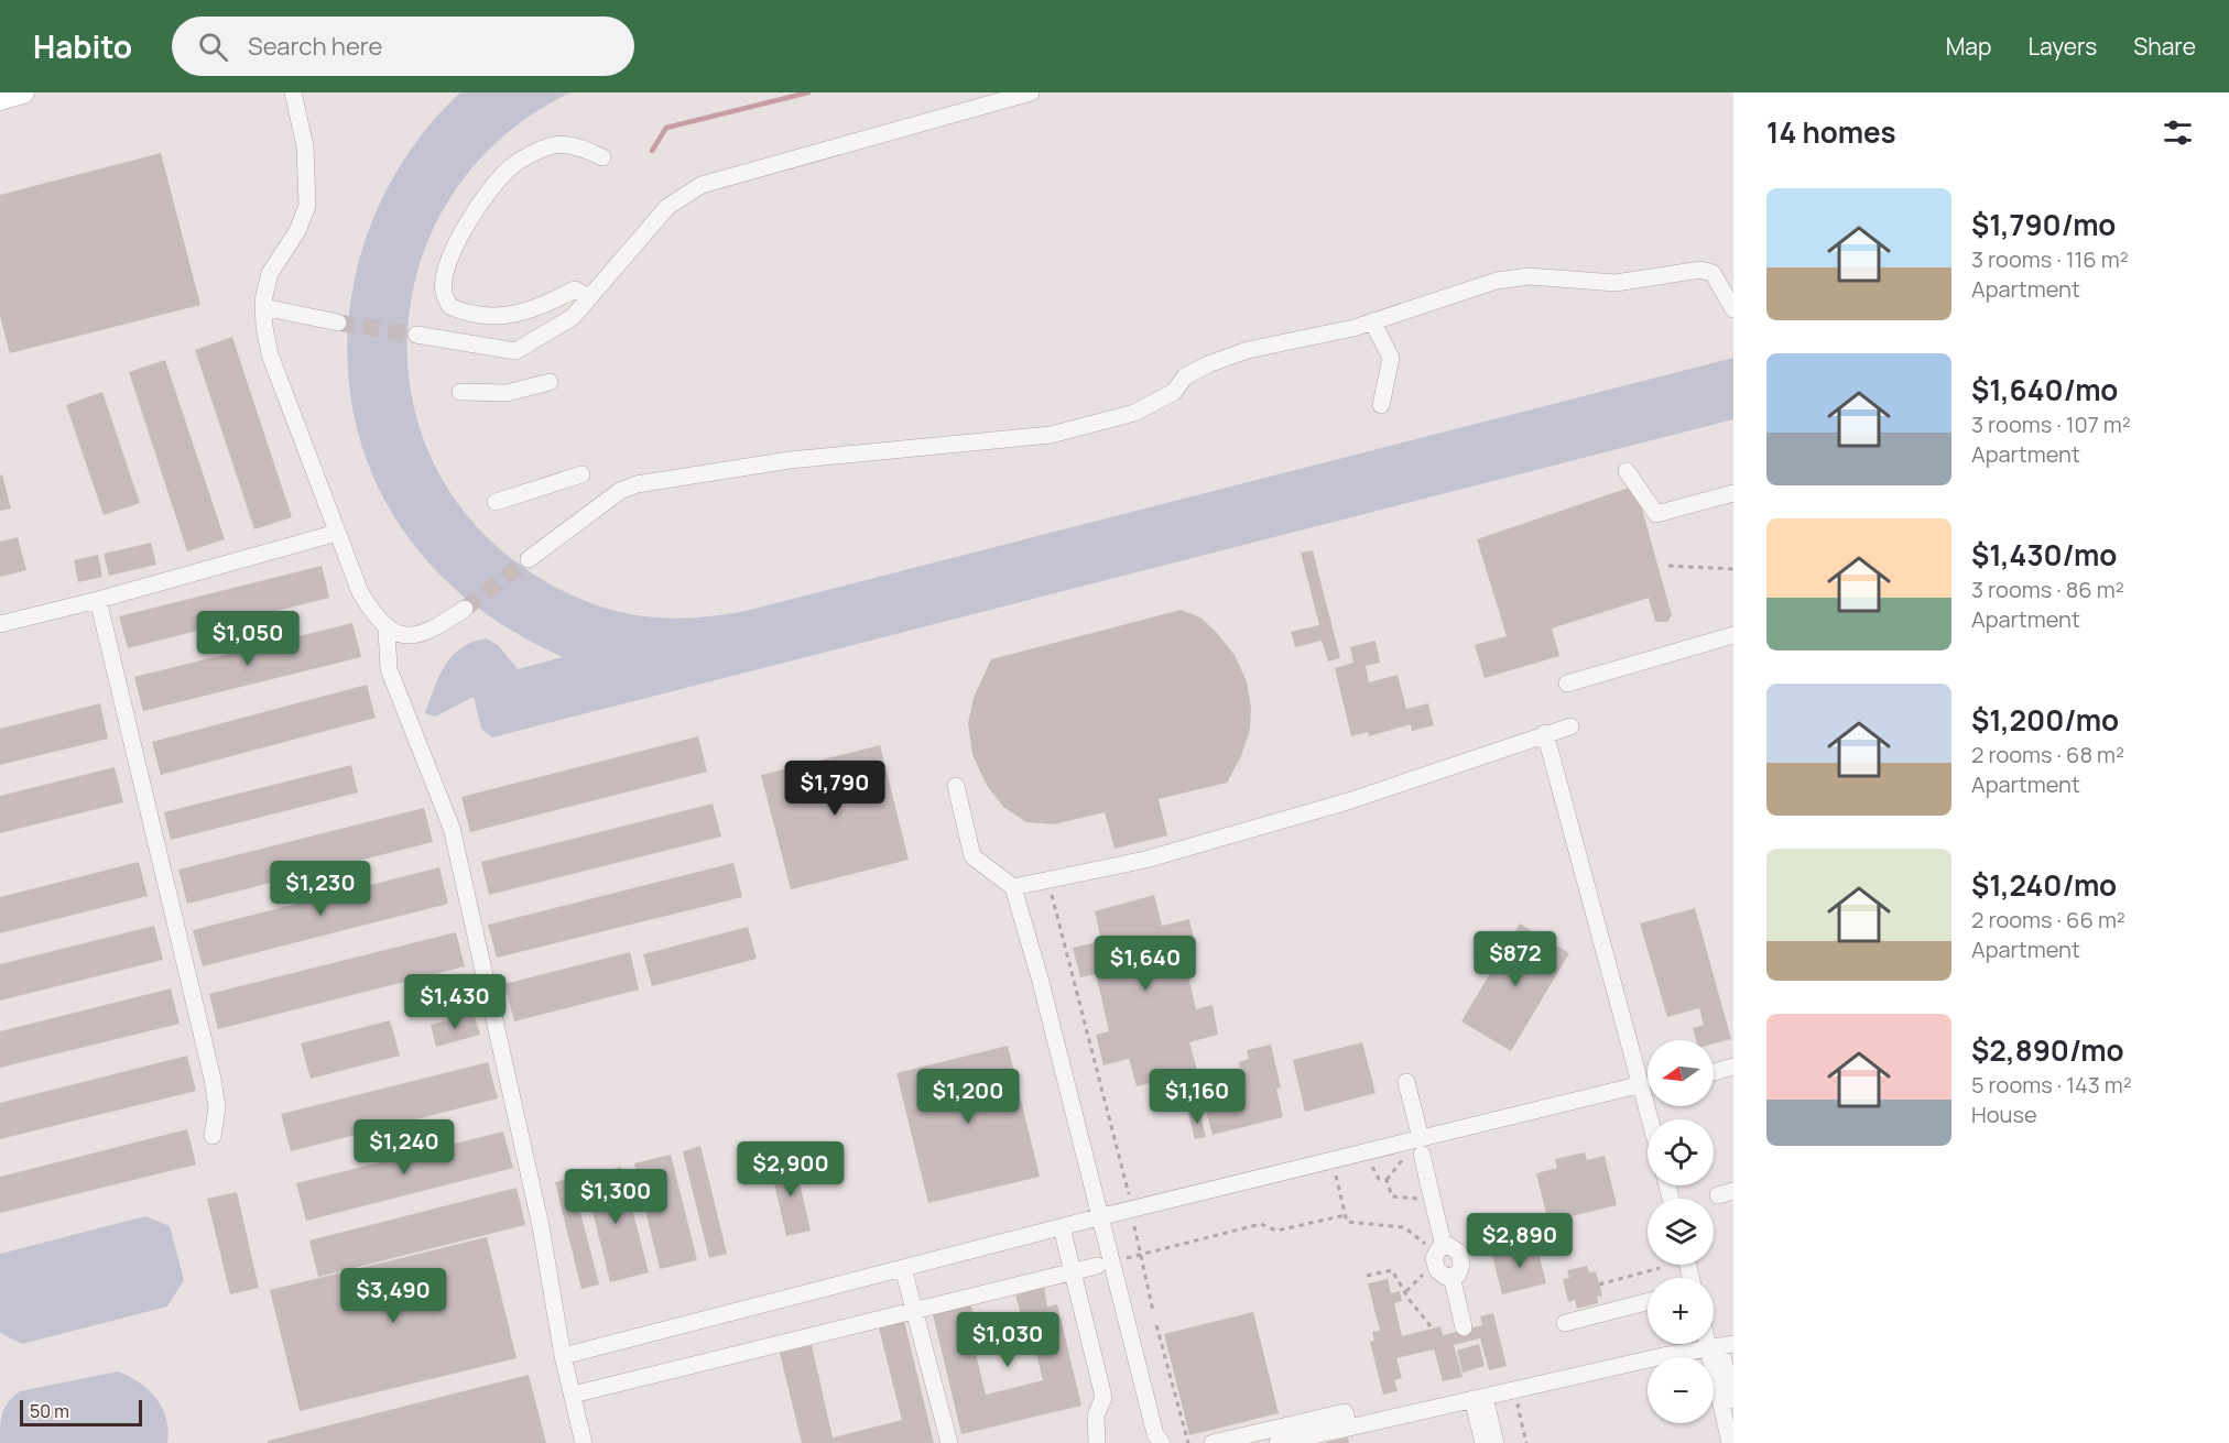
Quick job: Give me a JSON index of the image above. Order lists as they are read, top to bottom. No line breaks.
{"scale_bar":"50 m","north":"left","page":{"header":"Habito","search":"Search here","nav":["Map","Layers","Share"],"heading":"14 homes","list":[{"name":"$1,790/mo","note":"3 rooms · 116 m² · Apartment"},{"name":"$1,640/mo","note":"3 rooms · 107 m² · Apartment"},{"name":"$1,430/mo","note":"3 rooms · 86 m² · Apartment"},{"name":"$1,200/mo","note":"2 rooms · 68 m² · Apartment"},{"name":"$1,240/mo","note":"2 rooms · 66 m² · Apartment"},{"name":"$2,890/mo","note":"5 rooms · 143 m² · House"}],"price":["$1,050","$1,790","$1,230","$872","$1,640","$1,430","$1,200","$1,160","$1,240","$2,900","$1,300","$2,890","$3,490","$1,030"],"map_buttons":["+","−"],"scale":"50 m"}}
